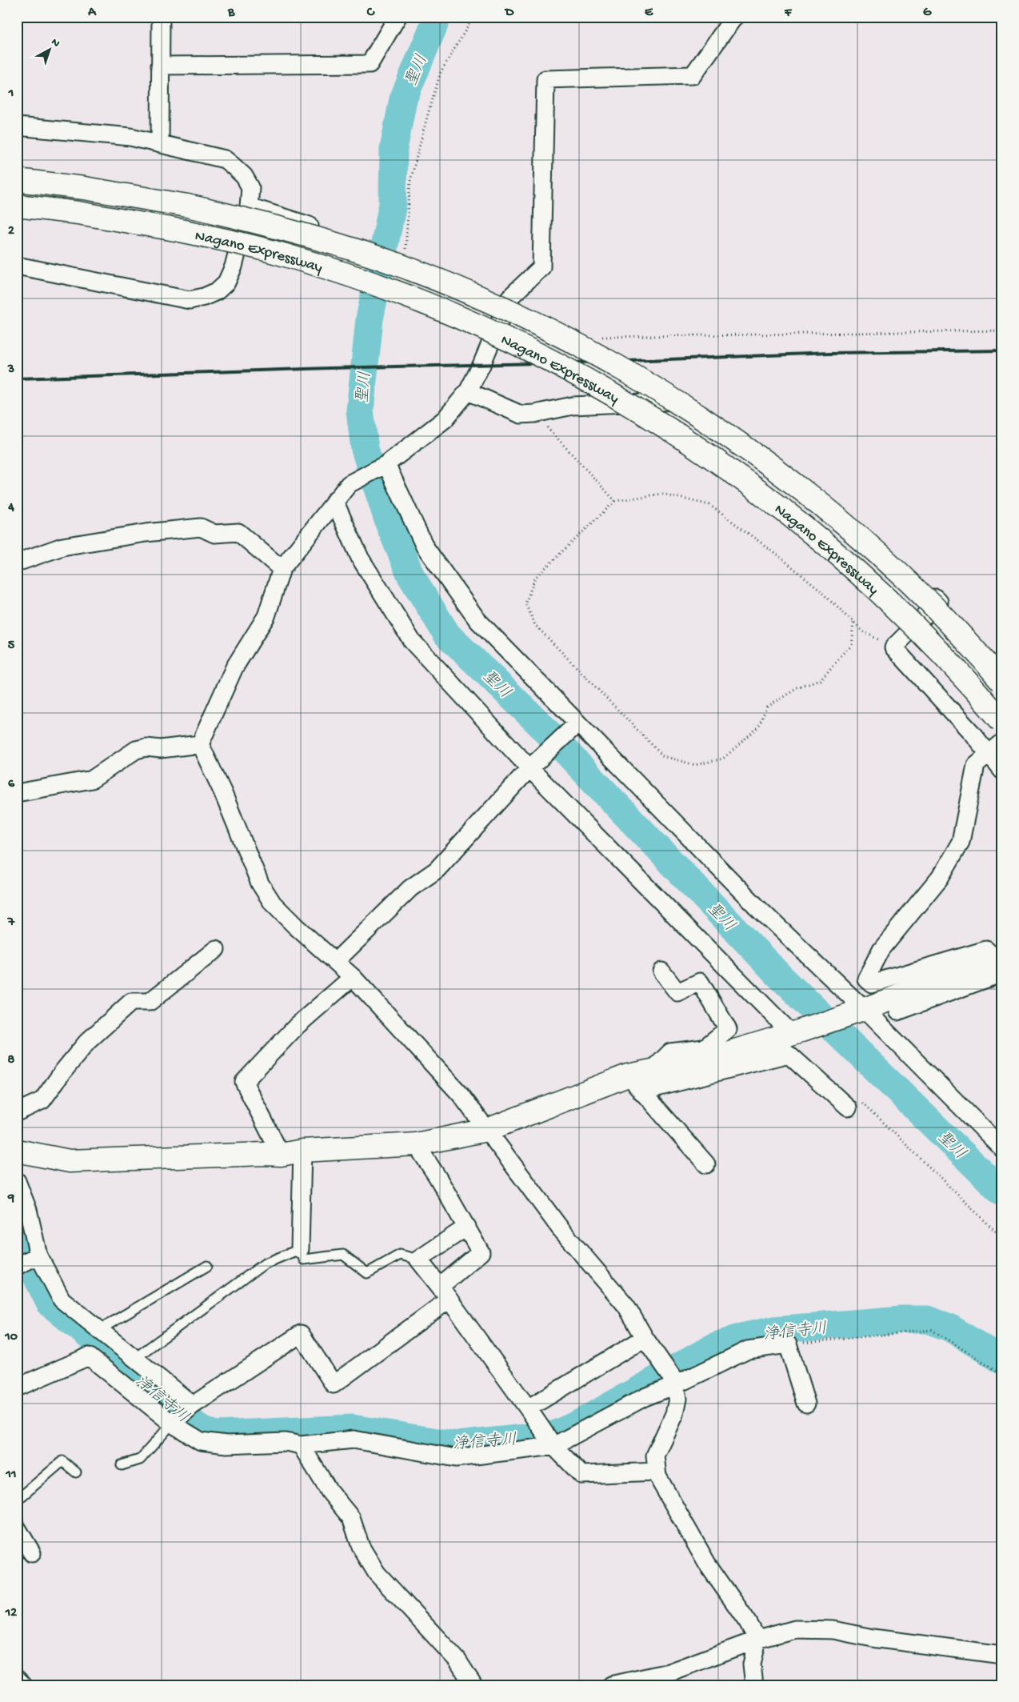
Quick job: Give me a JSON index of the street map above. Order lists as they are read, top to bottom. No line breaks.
{"streets":{"main road":["Nagano Expressway"]},"water":["聖川","浄信寺川"],"north":"top right","grid":{"columns":["A","B","C","D","E","F","G"],"rows":["1","2","3","4","5","6","7","8","9","10","11","12"]}}
